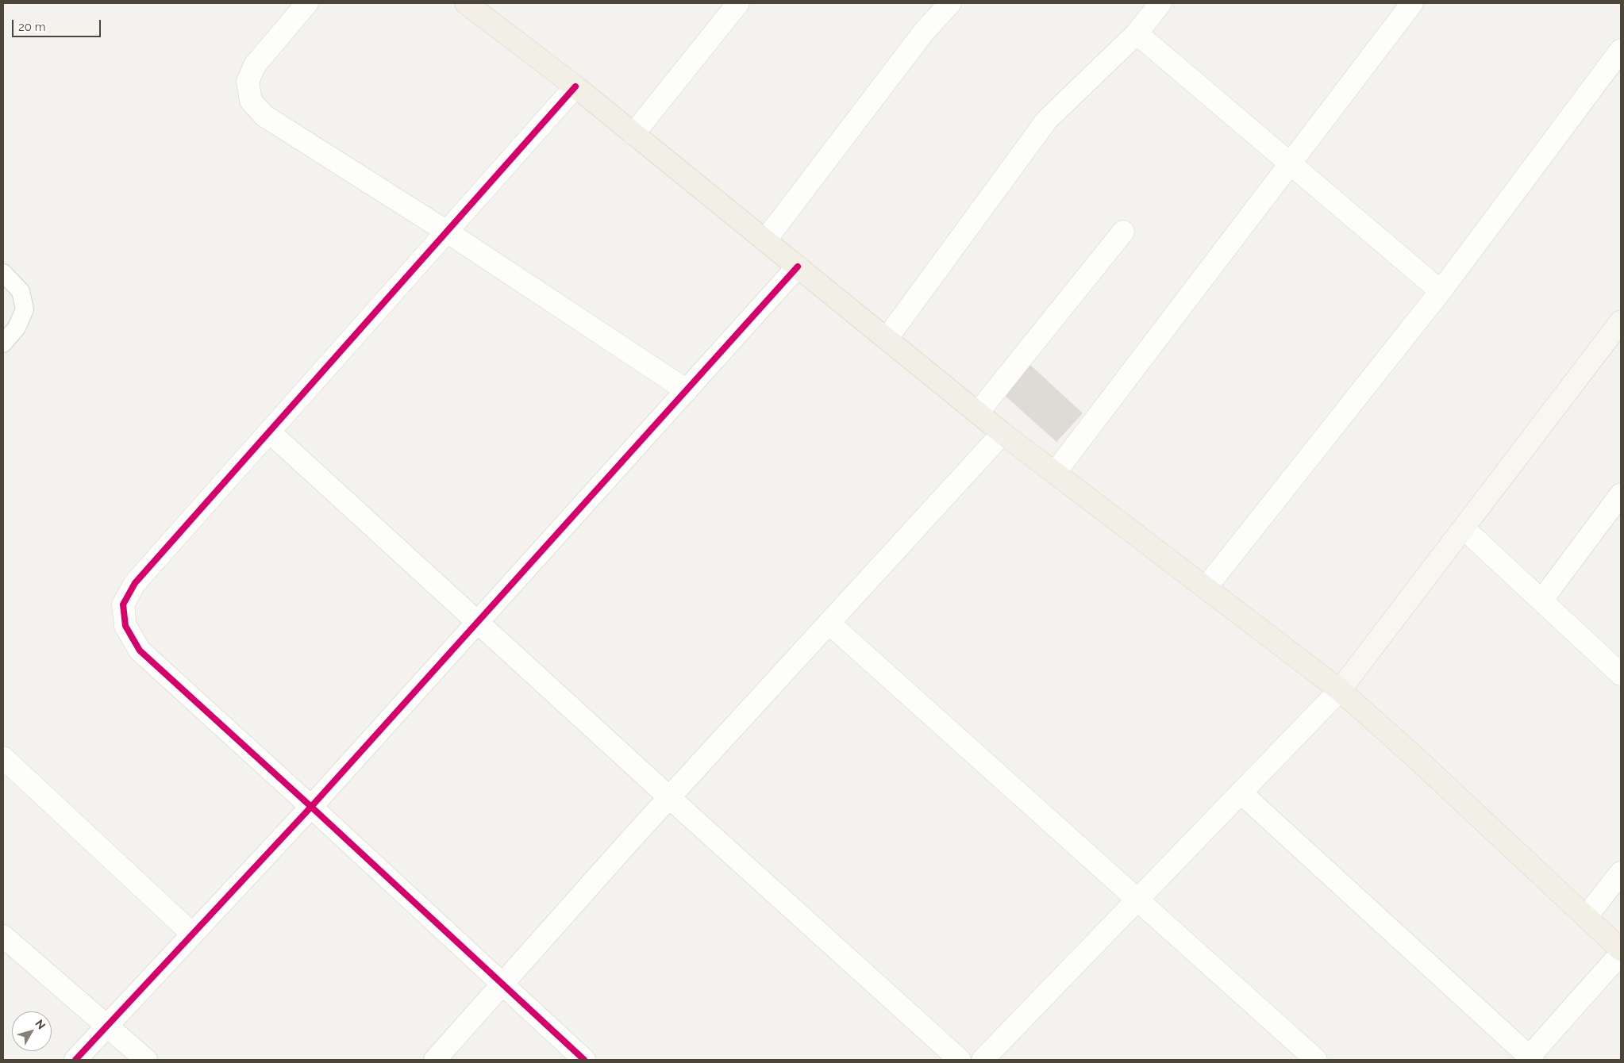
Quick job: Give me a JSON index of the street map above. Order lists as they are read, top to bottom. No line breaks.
{"scale_bar":"20 m","north":"top right"}
